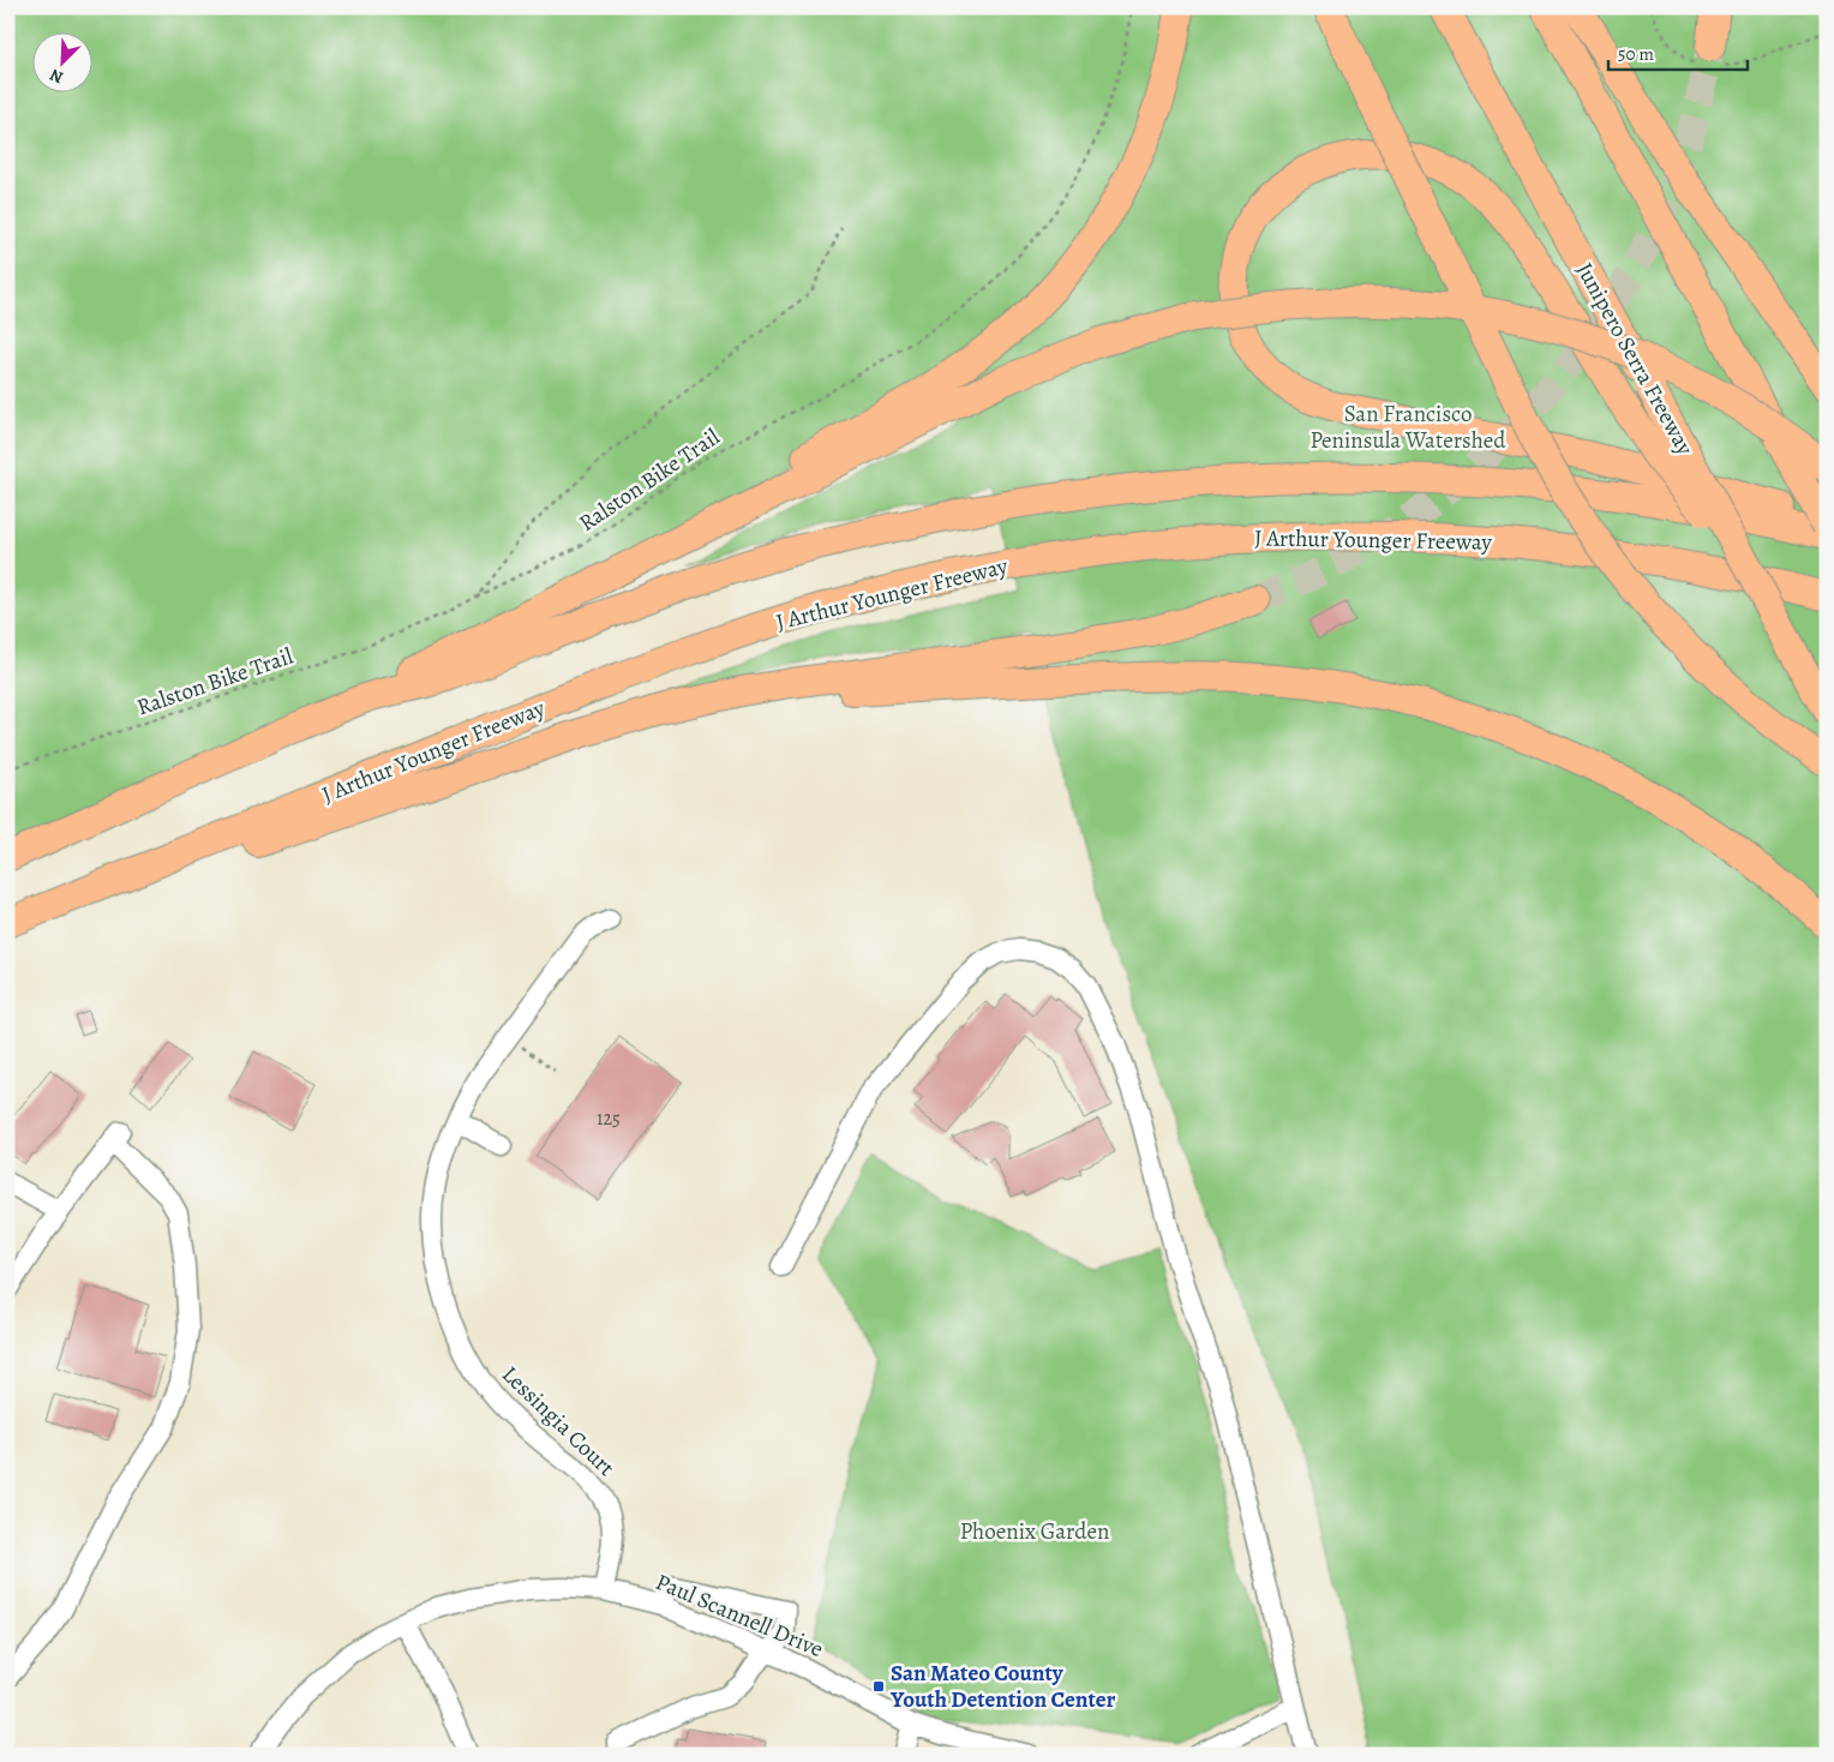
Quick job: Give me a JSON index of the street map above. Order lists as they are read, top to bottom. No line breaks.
{"streets":{"highway":["Junipero Serra Freeway","J Arthur Younger Freeway"],"street":["Lessingia Court","Paul Scannell Drive"],"path":["Ralston Bike Trail"]},"crossings":[["Lessingia Court","Paul Scannell Drive"]],"parks":["San Francisco Peninsula Watershed","Phoenix Garden"],"places":{"transit":["San Mateo County Youth Detention Center"]},"house_numbers":["125"],"scale_bar":"50 m","north":"bottom left"}
